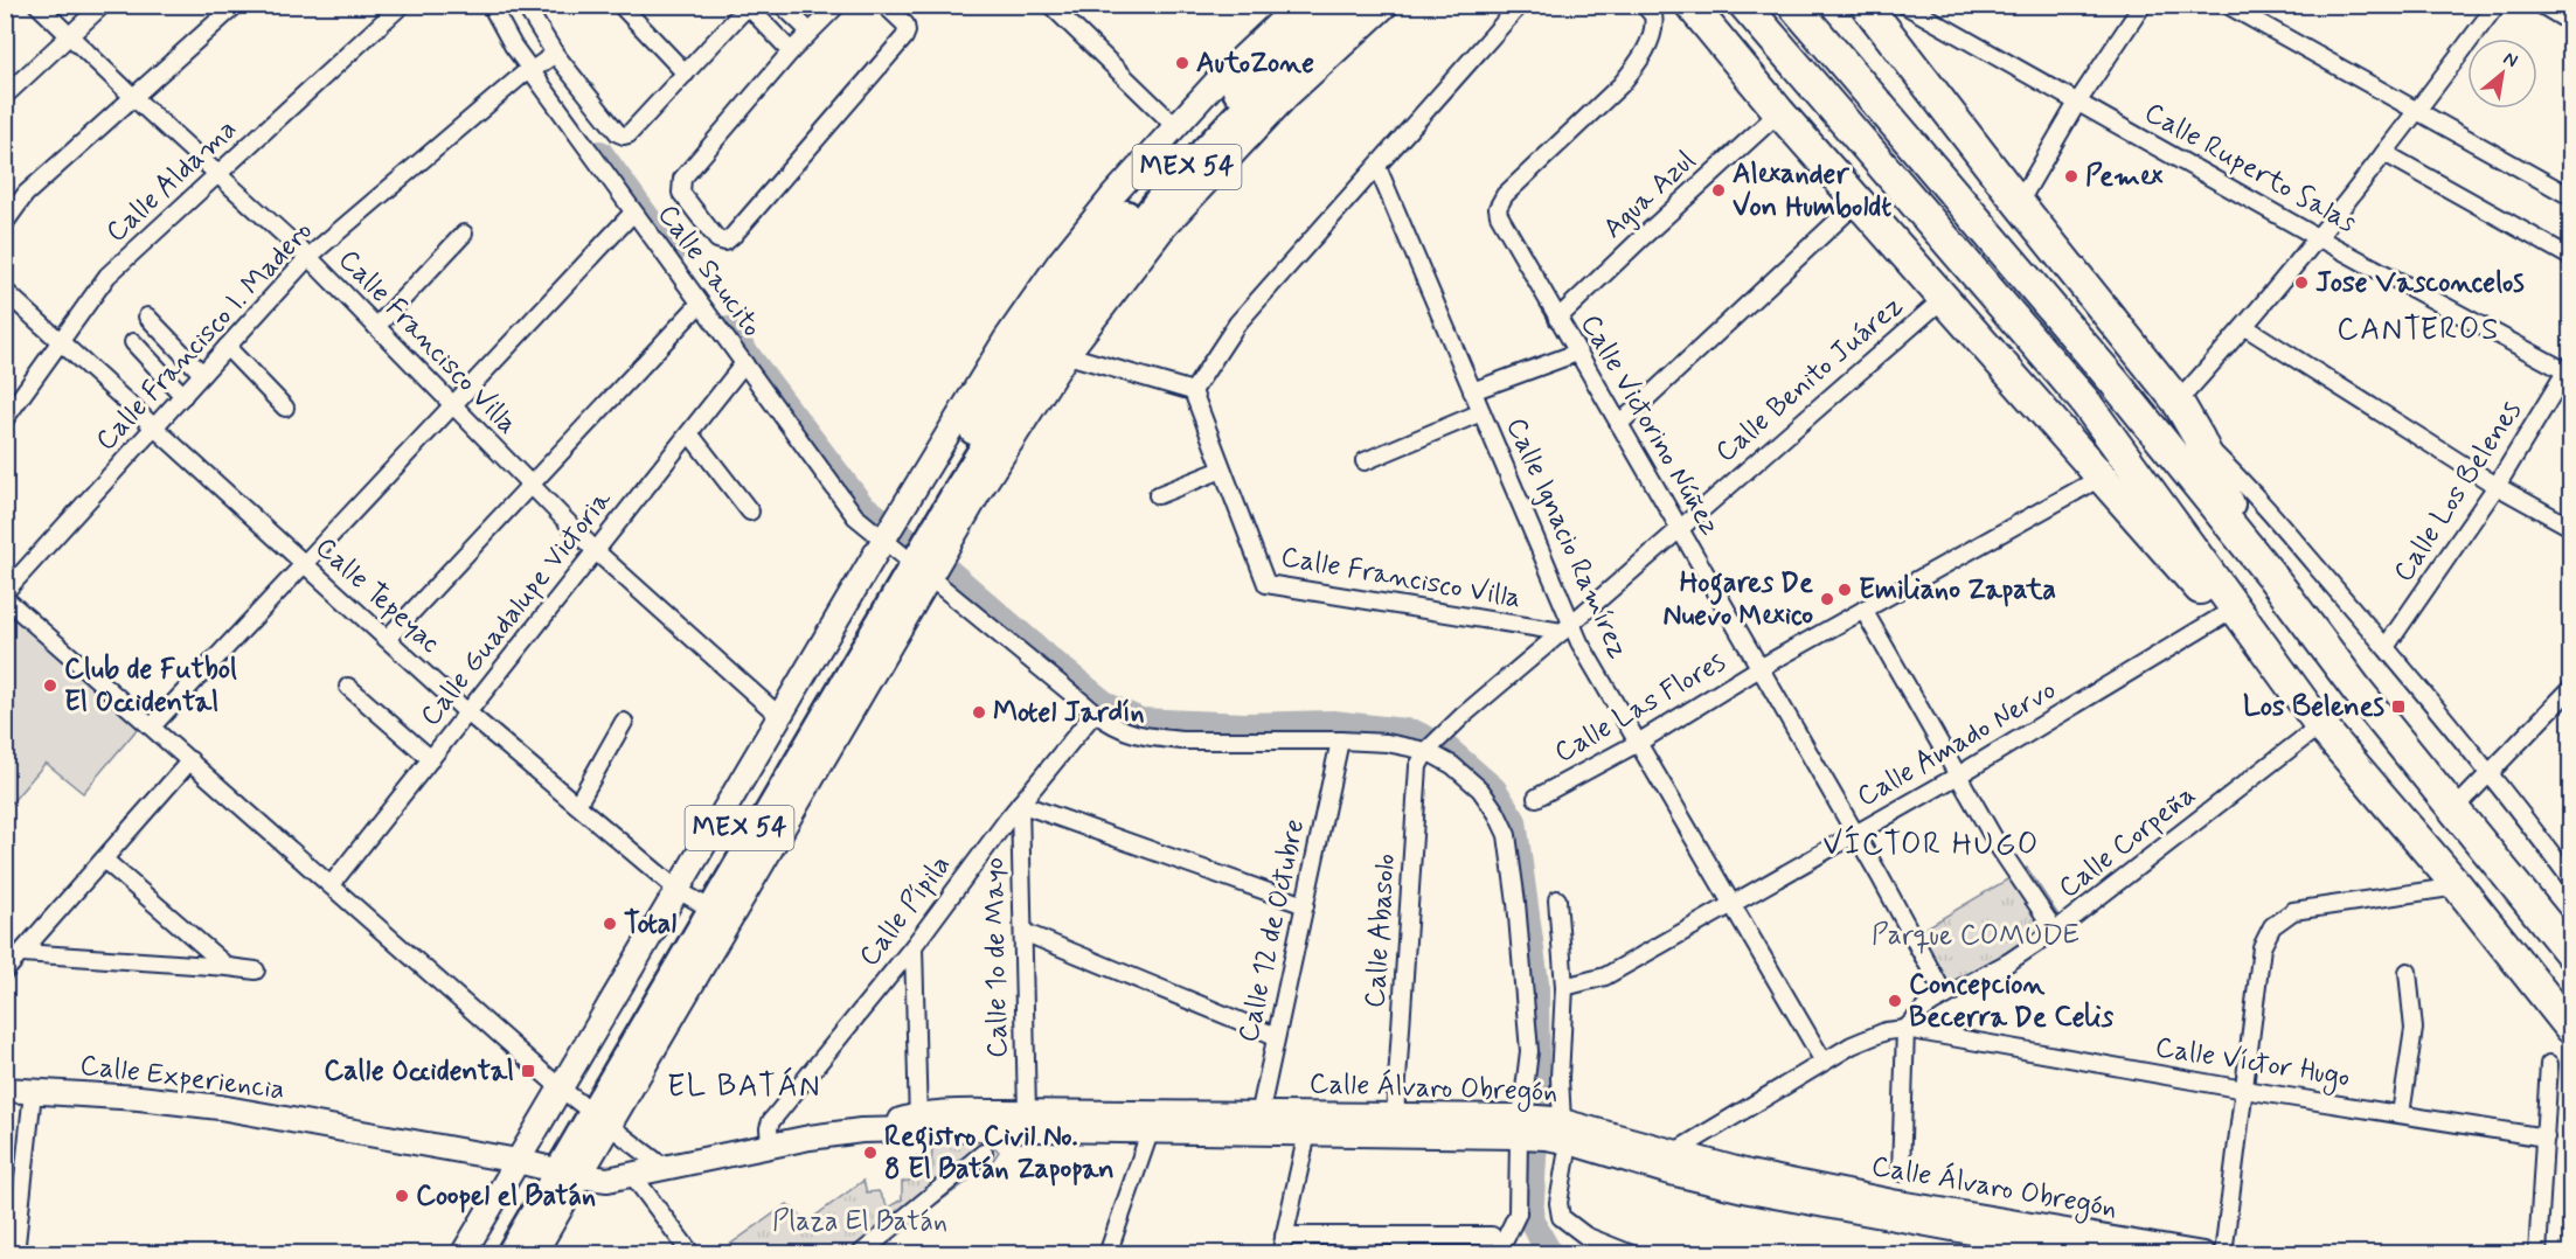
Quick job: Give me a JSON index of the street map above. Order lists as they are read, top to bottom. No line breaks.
{"streets":{"main road":["MEX 54"],"street":["Calle Ruperto Salas","Calle Aldama","Agua Azul","Calle Saucito","Calle Francisco I. Madero","Calle Francisco Villa","Calle Benito Juárez","Calle Victorino Núñez","Calle Los Belenes","Calle Ignacio Ramírez","Calle Tepeyac","Calle Guadalupe Victoria","Calle Las Flores","Calle Amado Nervo","Calle Corpeña","Calle Pípila","Calle 12 de Octubre","Calle Abasolo","Calle 1o de Mayo","Calle Víctor Hugo","Calle Experiencia","Calle Álvaro Obregón"]},"crossings":[["MEX 54","Calle Saucito"],["MEX 54","Calle Tepeyac"],["MEX 54","Calle Experiencia"],["MEX 54","Calle Álvaro Obregón"],["Calle Ruperto Salas","Calle Los Belenes"],["Calle Aldama","Calle Francisco Villa"],["Calle Aldama","Calle Tepeyac"],["Agua Azul","Calle Victorino Núñez"],["Calle Saucito","Calle Francisco I. Madero"],["Calle Saucito","Calle Benito Juárez"],["Calle Saucito","Calle Guadalupe Victoria"],["Calle Saucito","Calle Pípila"],["Calle Saucito","Calle 12 de Octubre"],["Calle Saucito","Calle Abasolo"],["Calle Saucito","Calle Álvaro Obregón"],["Calle Francisco I. Madero","Calle Francisco Villa"],["Calle Francisco I. Madero","Calle Tepeyac"],["Calle Francisco Villa","Calle Benito Juárez"],["Calle Francisco Villa","Calle Ignacio Ramírez"],["Calle Francisco Villa","Calle Guadalupe Victoria"],["Calle Benito Juárez","Calle Victorino Núñez"],["Calle Benito Juárez","Calle Ignacio Ramírez"],["Calle Benito Juárez","Calle Abasolo"],["Calle Victorino Núñez","Calle Las Flores"],["Calle Victorino Núñez","Calle Amado Nervo"],["Calle Victorino Núñez","Calle Corpeña"],["Calle Ignacio Ramírez","Calle Las Flores"],["Calle Ignacio Ramírez","Calle Amado Nervo"],["Calle Ignacio Ramírez","Calle Víctor Hugo"],["Calle Tepeyac","Calle Guadalupe Victoria"],["Calle Corpeña","Calle Víctor Hugo"],["Calle Pípila","Calle 1o de Mayo"],["Calle Pípila","Calle Álvaro Obregón"],["Calle 12 de Octubre","Calle Álvaro Obregón"],["Calle Abasolo","Calle Álvaro Obregón"],["Calle 1o de Mayo","Calle Álvaro Obregón"],["Calle Víctor Hugo","Calle Álvaro Obregón"],["Calle Experiencia","Calle Álvaro Obregón"]],"districts":["CANTEROS","VÍCTOR HUGO","EL BATÁN"],"parks":["Parque COMUDE","Plaza El Batán"],"places":{"other":["AutoZone","Pemex","Alexander Von Humboldt","Jose Vasconcelos","Emiliano Zapata","Hogares De Nuevo Mexico","Club de Futbol El Occidental","Motel Jardín","Total","Concepcion Becerra De Celis","Registro Civil No. 8 El Batán Zapopan","Coopel el Batán"],"transit":["Los Belenes","Calle Occidental"]},"north":"top right"}
